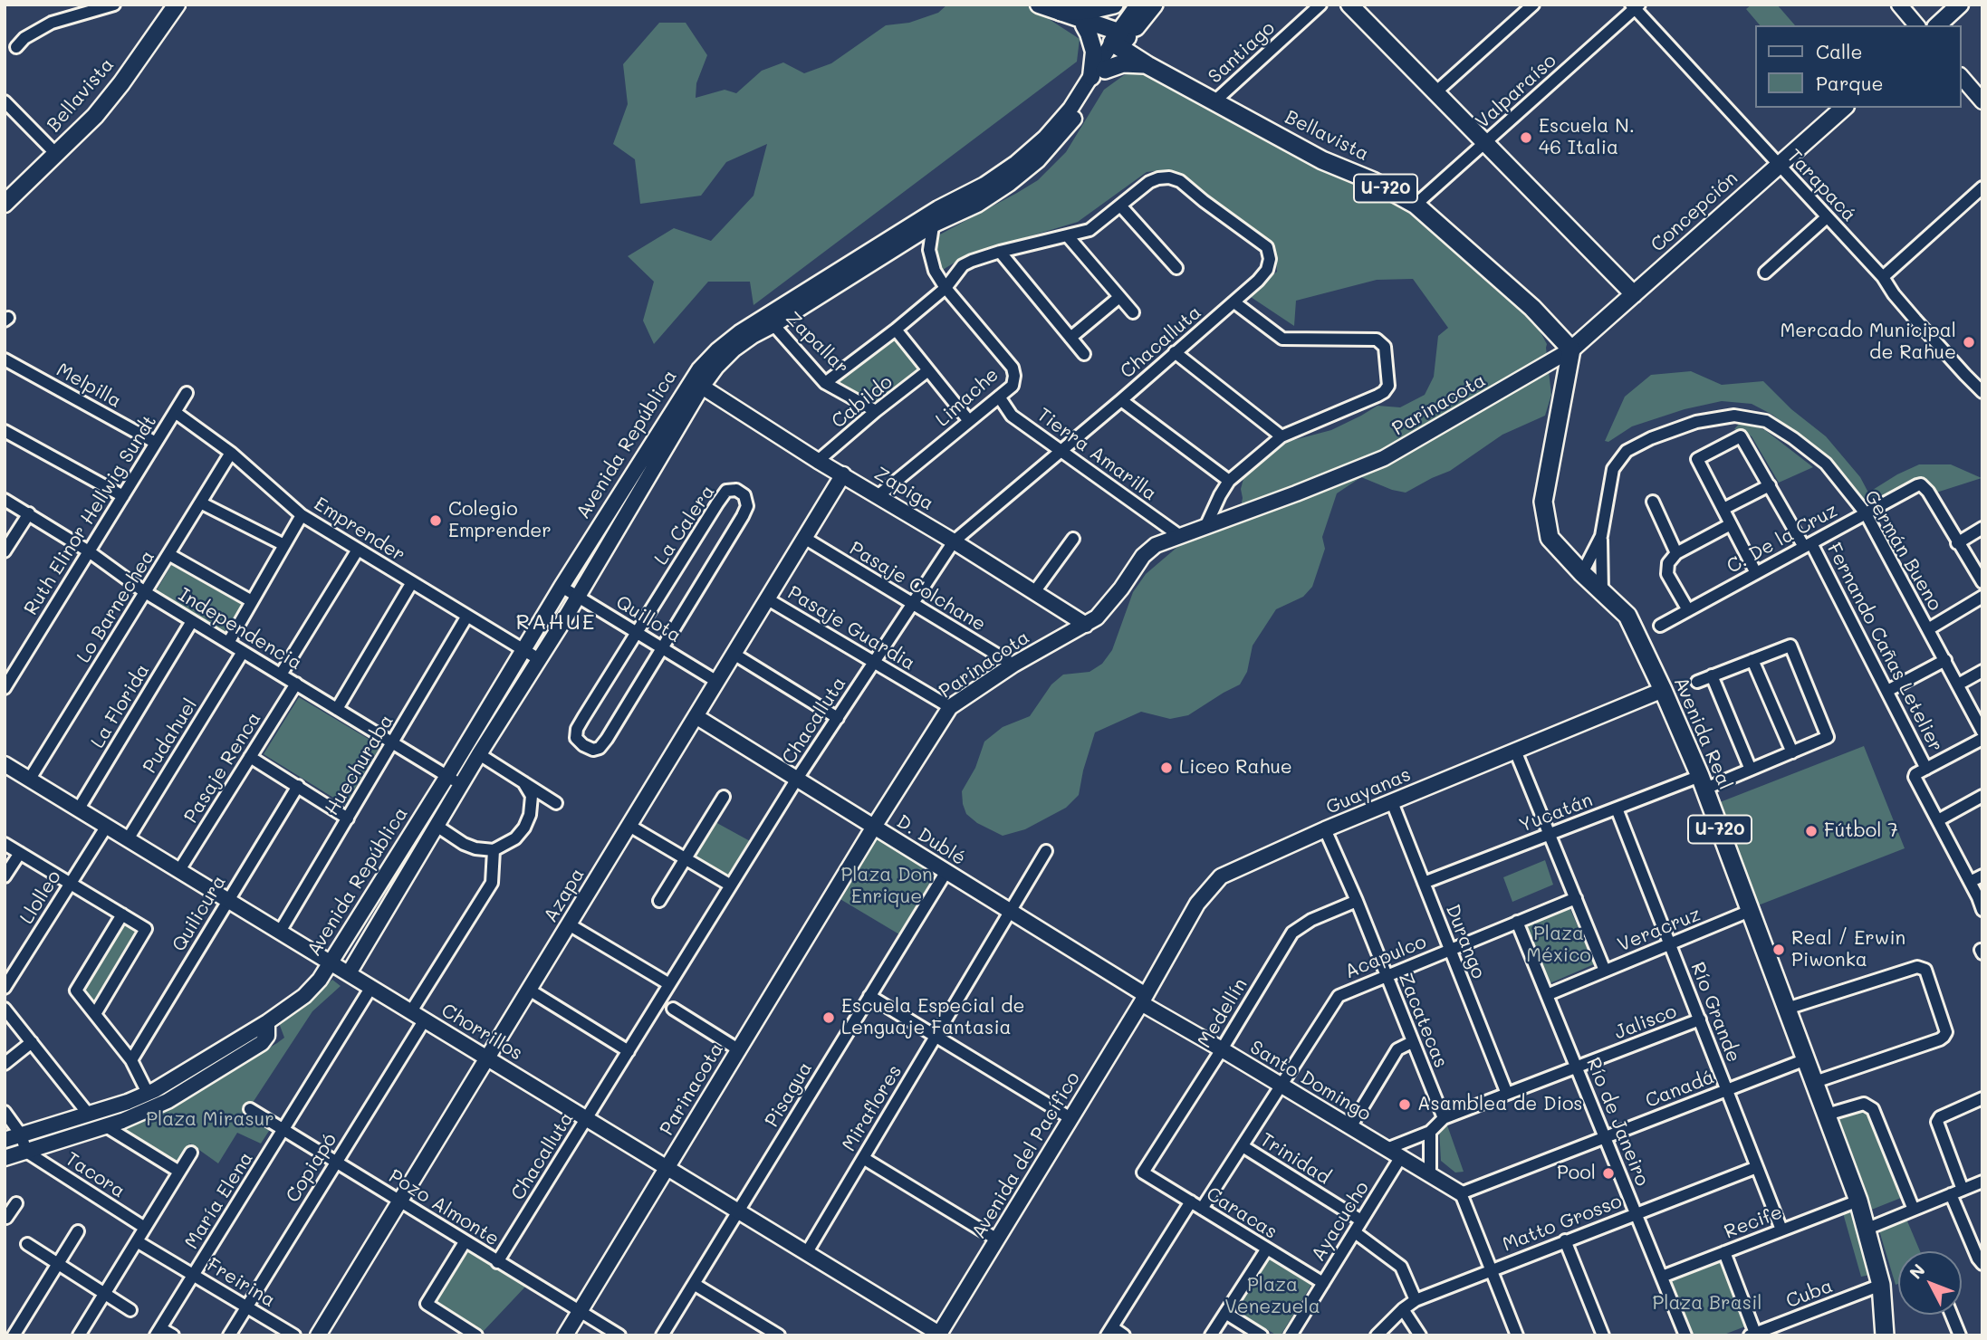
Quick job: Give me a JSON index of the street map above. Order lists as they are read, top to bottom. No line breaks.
{"streets":{"main road":["Bellavista","U-720","Concepción","Avenida República","Avenida Real"],"street":["Santiago","Valparaíso","Tarapacá","Chacalluta","Zapallar","Melpilla","Limache","Cabildo","Parinacota","Tierra Amarilla","Zapiga","Ruth Elinor Hellwig Sundt","La Calera","Emprender","C. De la Cruz","Germán Bueno","Pasaje Colchane","Lo Barnechea","Quillota","Pasaje Guardia","Independencia","Fernando Cañas Letelier","La Florida","Pudahuel","Huechuraba","Pasaje Renca","Guayanas","Yucatán","D. Dublé","Azapa","Llolleo","Quilicura","Veracruz","Durango","Acapulco","Río Grande","Medellín","Zacatecas","Jalisco","Chorrillos","Santo Domingo","Canadá","Pisagua","Miraflores","Río de Janeiro","Avenida del Pacífico","Trinidad","Copiapó","Tacora","María Elena","Pozo Almonte","Caracas","Ayacucho","Recife","Matto Grosso","Freirina","Cuba"]},"crossings":[["Santiago","Bellavista"],["Valparaíso","Bellavista"],["Valparaíso","Tarapacá"],["Bellavista","Concepción"],["Bellavista","Parinacota"],["Bellavista","Avenida República"],["Bellavista","Avenida Real"],["Tarapacá","Concepción"],["Concepción","Parinacota"],["Concepción","Avenida Real"],["Chacalluta","Tierra Amarilla"],["Chacalluta","Zapiga"],["Chacalluta","Pasaje Colchane"],["Chacalluta","Pasaje Guardia"],["Chacalluta","D. Dublé"],["Chacalluta","Chorrillos"],["Chacalluta","Pozo Almonte"],["Zapallar","Cabildo"],["Zapallar","Avenida República"],["Melpilla","Ruth Elinor Hellwig Sundt"],["Limache","Avenida República"],["Limache","Tierra Amarilla"],["Limache","Zapiga"],["Cabildo","Zapiga"],["Parinacota","Tierra Amarilla"],["Parinacota","Zapiga"],["Parinacota","Pasaje Colchane"],["Parinacota","Pasaje Guardia"],["Parinacota","Avenida Real"],["Parinacota","D. Dublé"],["Parinacota","Chorrillos"],["Parinacota","Pozo Almonte"],["Avenida República","Zapiga"],["Avenida República","Emprender"],["Avenida República","Quillota"],["Avenida República","Independencia"],["Avenida República","Chorrillos"],["Zapiga","Azapa"],["Ruth Elinor Hellwig Sundt","Emprender"],["Ruth Elinor Hellwig Sundt","Independencia"],["La Calera","Quillota"],["Emprender","Lo Barnechea"],["Emprender","Huechuraba"],["C. De la Cruz","Germán Bueno"],["C. De la Cruz","Fernando Cañas Letelier"],["Germán Bueno","Avenida Real"],["Pasaje Colchane","Azapa"],["Lo Barnechea","Independencia"],["Lo Barnechea","Chorrillos"],["Quillota","Azapa"],["Pasaje Guardia","Azapa"],["Independencia","La Florida"],["Independencia","Pudahuel"],["Independencia","Huechuraba"],["Independencia","Pasaje Renca"],["La Florida","Chorrillos"],["Avenida Real","Guayanas"],["Avenida Real","Yucatán"],["Avenida Real","Veracruz"],["Avenida Real","Canadá"],["Avenida Real","Recife"],["Avenida Real","Cuba"],["Pudahuel","Chorrillos"],["Huechuraba","Chorrillos"],["Pasaje Renca","Chorrillos"],["Guayanas","D. Dublé"],["Guayanas","Durango"],["Guayanas","Zacatecas"],["Guayanas","Santo Domingo"],["Guayanas","Avenida del Pacífico"],["Yucatán","Durango"],["Yucatán","Río Grande"],["D. Dublé","Azapa"],["D. Dublé","Santo Domingo"],["D. Dublé","Pisagua"],["D. Dublé","Miraflores"],["D. Dublé","Avenida del Pacífico"],["Azapa","Chorrillos"],["Azapa","Pozo Almonte"],["Llolleo","Chorrillos"],["Quilicura","Chorrillos"],["Veracruz","Río Grande"],["Veracruz","Río de Janeiro"],["Durango","Acapulco"],["Durango","Jalisco"],["Acapulco","Zacatecas"],["Acapulco","Santo Domingo"],["Acapulco","Río de Janeiro"],["Acapulco","Trinidad"],["Acapulco","Caracas"],["Río Grande","Jalisco"],["Río Grande","Canadá"],["Río Grande","Recife"],["Río Grande","Matto Grosso"],["Medellín","Zacatecas"],["Medellín","Santo Domingo"],["Medellín","Caracas"],["Zacatecas","Jalisco"],["Jalisco","Santo Domingo"],["Jalisco","Río de Janeiro"],["Chorrillos","Pisagua"],["Chorrillos","Miraflores"],["Chorrillos","Avenida del Pacífico"],["Chorrillos","Copiapó"],["Chorrillos","María Elena"],["Santo Domingo","Canadá"],["Santo Domingo","Avenida del Pacífico"],["Santo Domingo","Ayacucho"],["Canadá","Río de Janeiro"],["Río de Janeiro","Recife"],["Río de Janeiro","Matto Grosso"],["Trinidad","Ayacucho"],["Copiapó","Pozo Almonte"],["Copiapó","Freirina"],["María Elena","Pozo Almonte"],["María Elena","Freirina"],["Caracas","Ayacucho"]],"districts":["RAHUE"],"parks":["Plaza Don Enrique","Plaza México","Plaza Mirasur","Plaza Venezuela","Plaza Brasil"],"places":["Escuela N. 46 Italia","Mercado Municipal de Rahue","Colegio Emprender","Liceo Rahue","Fútbol 7","Real / Erwin Piwonka","Escuela Especial de Lenguaje Fantasia","Asamblea de Dios","Pool"],"legend":["Calle","Parque"],"north":"top left"}
